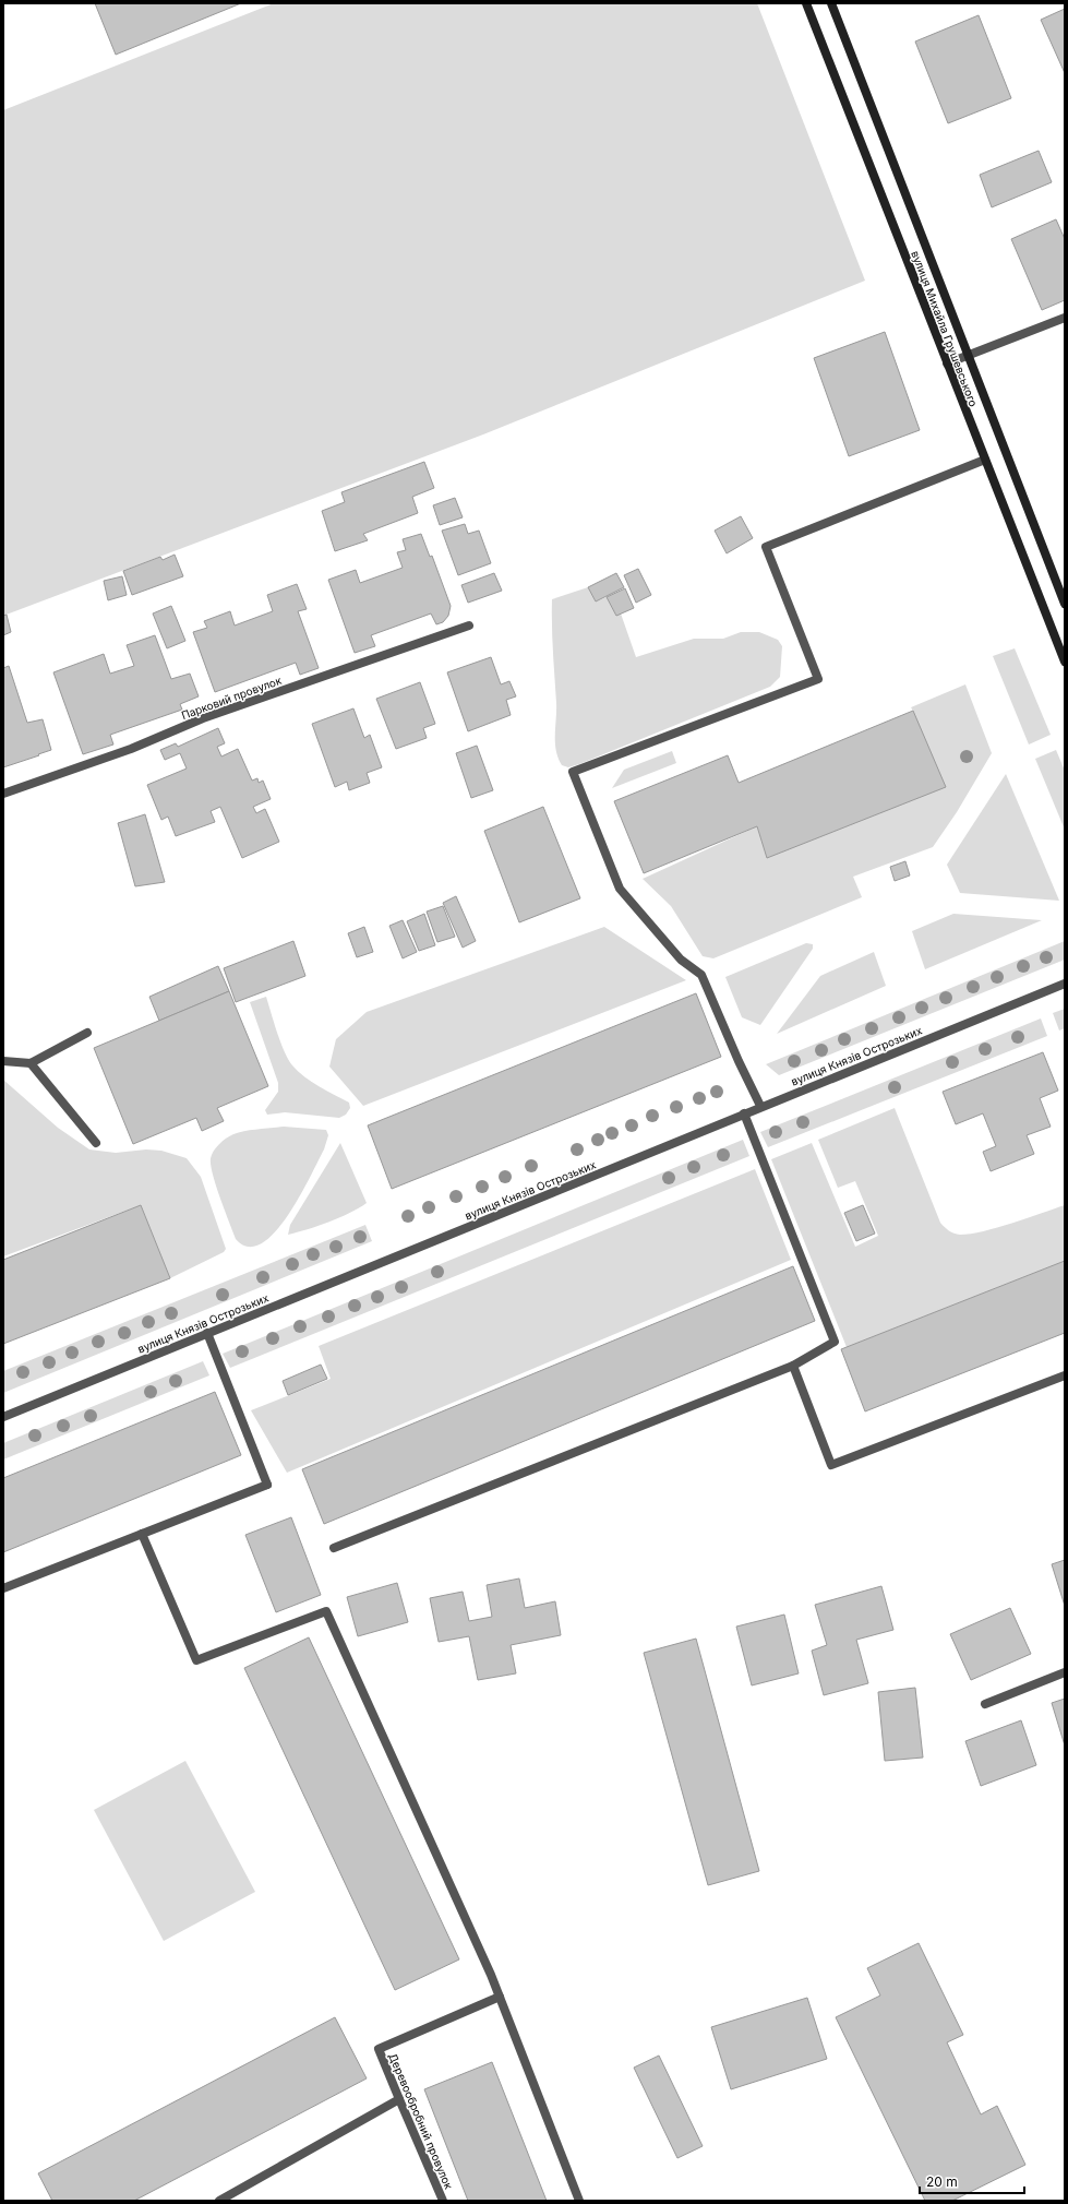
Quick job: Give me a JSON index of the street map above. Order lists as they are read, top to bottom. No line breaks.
{"streets":{"main road":["вулиця Михайла Грушевського"],"street":["Парковий провулок","вулиця Князів Острозьких","Деревообробний провулок"]},"scale_bar":"20 m"}
